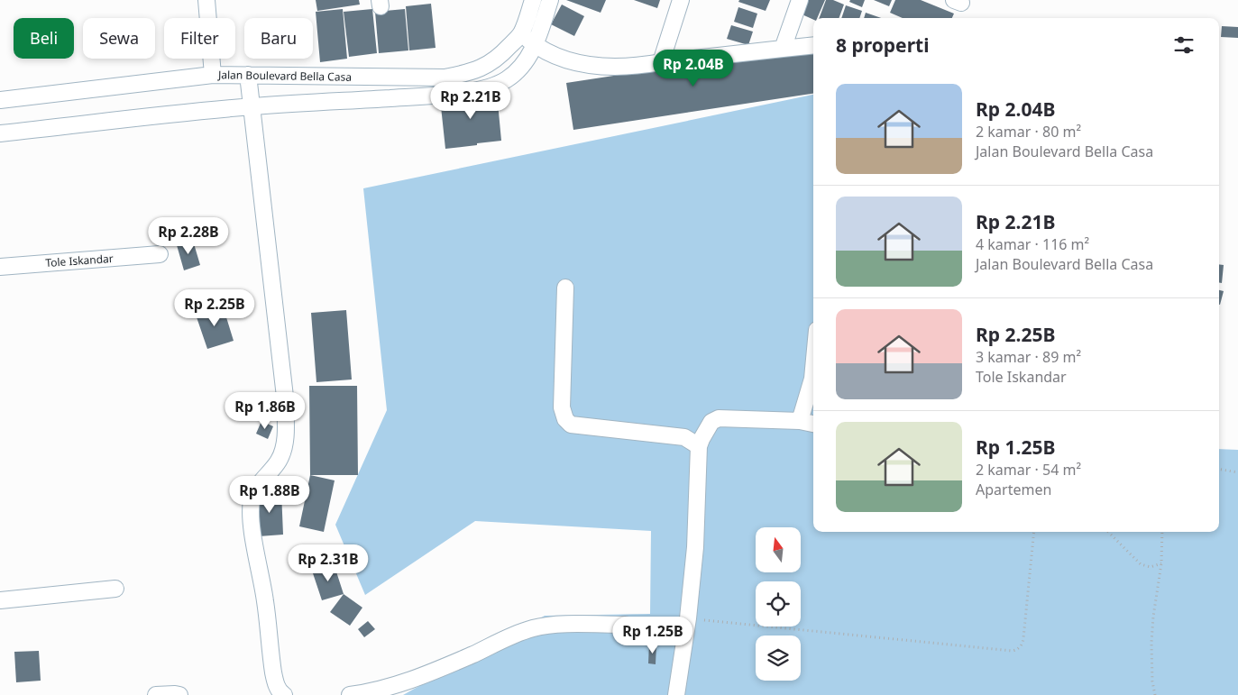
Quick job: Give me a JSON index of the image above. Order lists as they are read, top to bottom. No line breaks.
{"streets":{"street":["Jalan Boulevard Bella Casa","Tole Iskandar"]},"north":"top","page":{"chip":["Beli","Sewa","Filter","Baru"],"heading":"8 properti","price":["Rp 2.04B","Rp 2.21B","Rp 2.28B","Rp 2.25B","Rp 1.86B","Rp 1.88B","Rp 2.31B","Rp 1.25B"],"list":[{"name":"Rp 2.04B","note":"2 kamar · 80 m² · Jalan Boulevard Bella Casa"},{"name":"Rp 2.21B","note":"4 kamar · 116 m² · Jalan Boulevard Bella Casa"},{"name":"Rp 2.25B","note":"3 kamar · 89 m² · Tole Iskandar"},{"name":"Rp 1.25B","note":"2 kamar · 54 m² · Apartemen"}]}}
